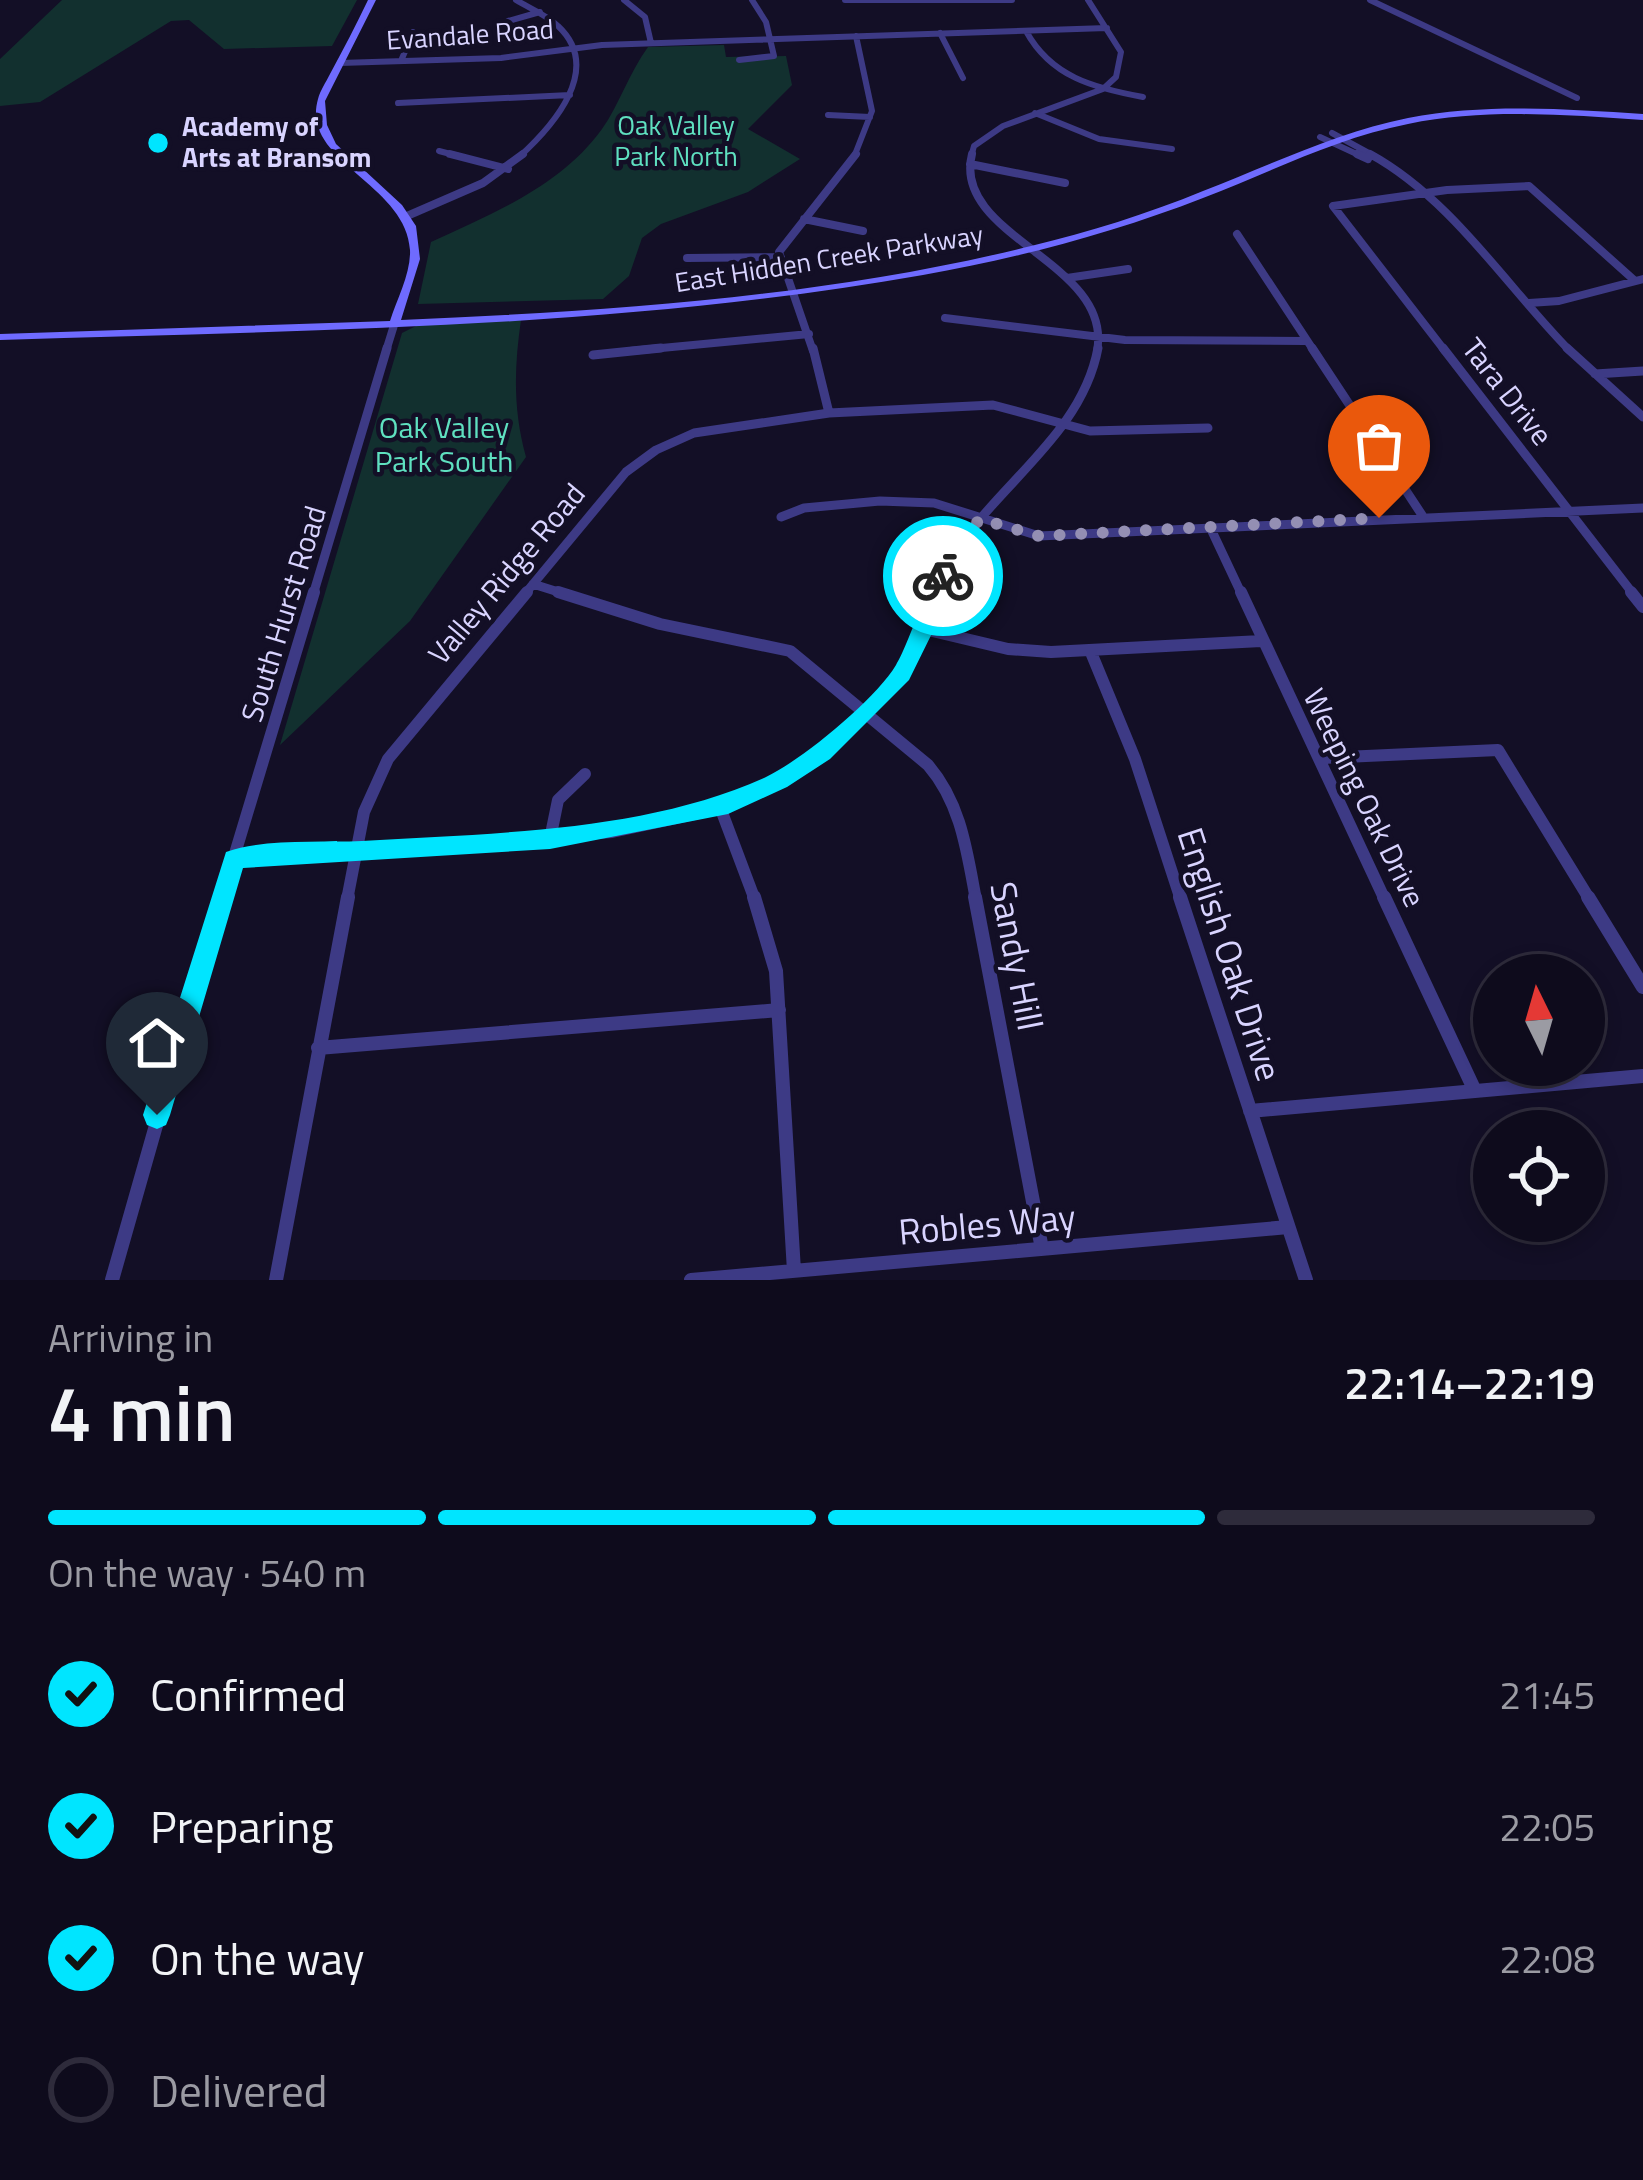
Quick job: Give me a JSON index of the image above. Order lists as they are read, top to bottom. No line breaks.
{"streets":{"main road":["East Hidden Creek Parkway","South Hurst Road"],"street":["Evandale Road","Tara Drive","Valley Ridge Road","Weeping Oak Drive","English Oak Drive","Sandy Hill","Robles Way"]},"crossings":[["East Hidden Creek Parkway","South Hurst Road"],["Valley Ridge Road","Sandy Hill"],["English Oak Drive","Robles Way"],["Sandy Hill","Robles Way"]],"parks":["Oak Valley Park North","Oak Valley Park South"],"places":["Academy of Arts at Bransom"],"north":"top","page":{"heading":["4 min","Arriving in","22:14–22:19"],"bar":"On the way · 540 m","list":[["Confirmed","21:45"],["Preparing","22:05"],["On the way","22:08"],"Delivered"]}}
